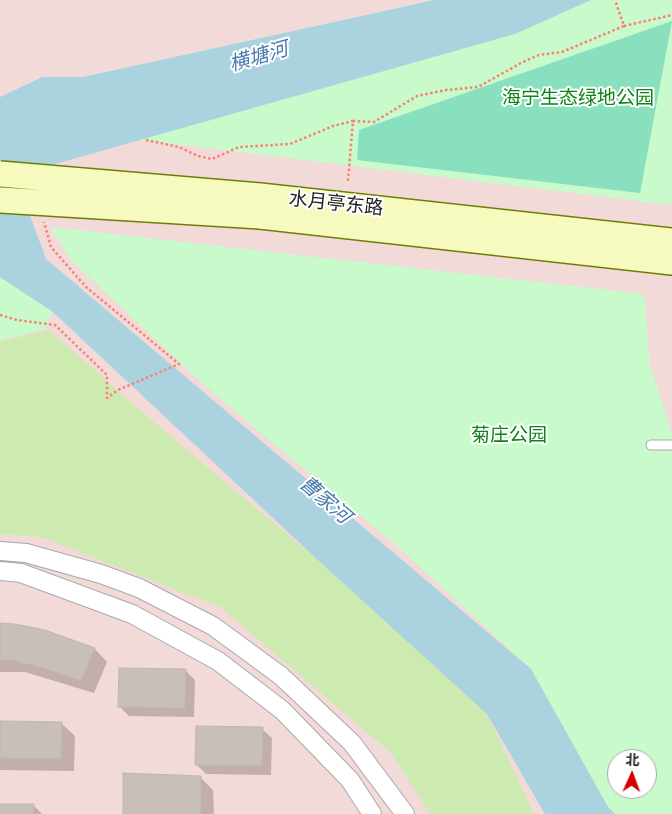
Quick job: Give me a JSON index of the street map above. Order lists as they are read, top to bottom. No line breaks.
{"streets":{"main road":["水月亭东路"]},"water":["横塘河","曹家河"],"parks":["海宁生态绿地公园","菊庄公园"],"north":"top"}
